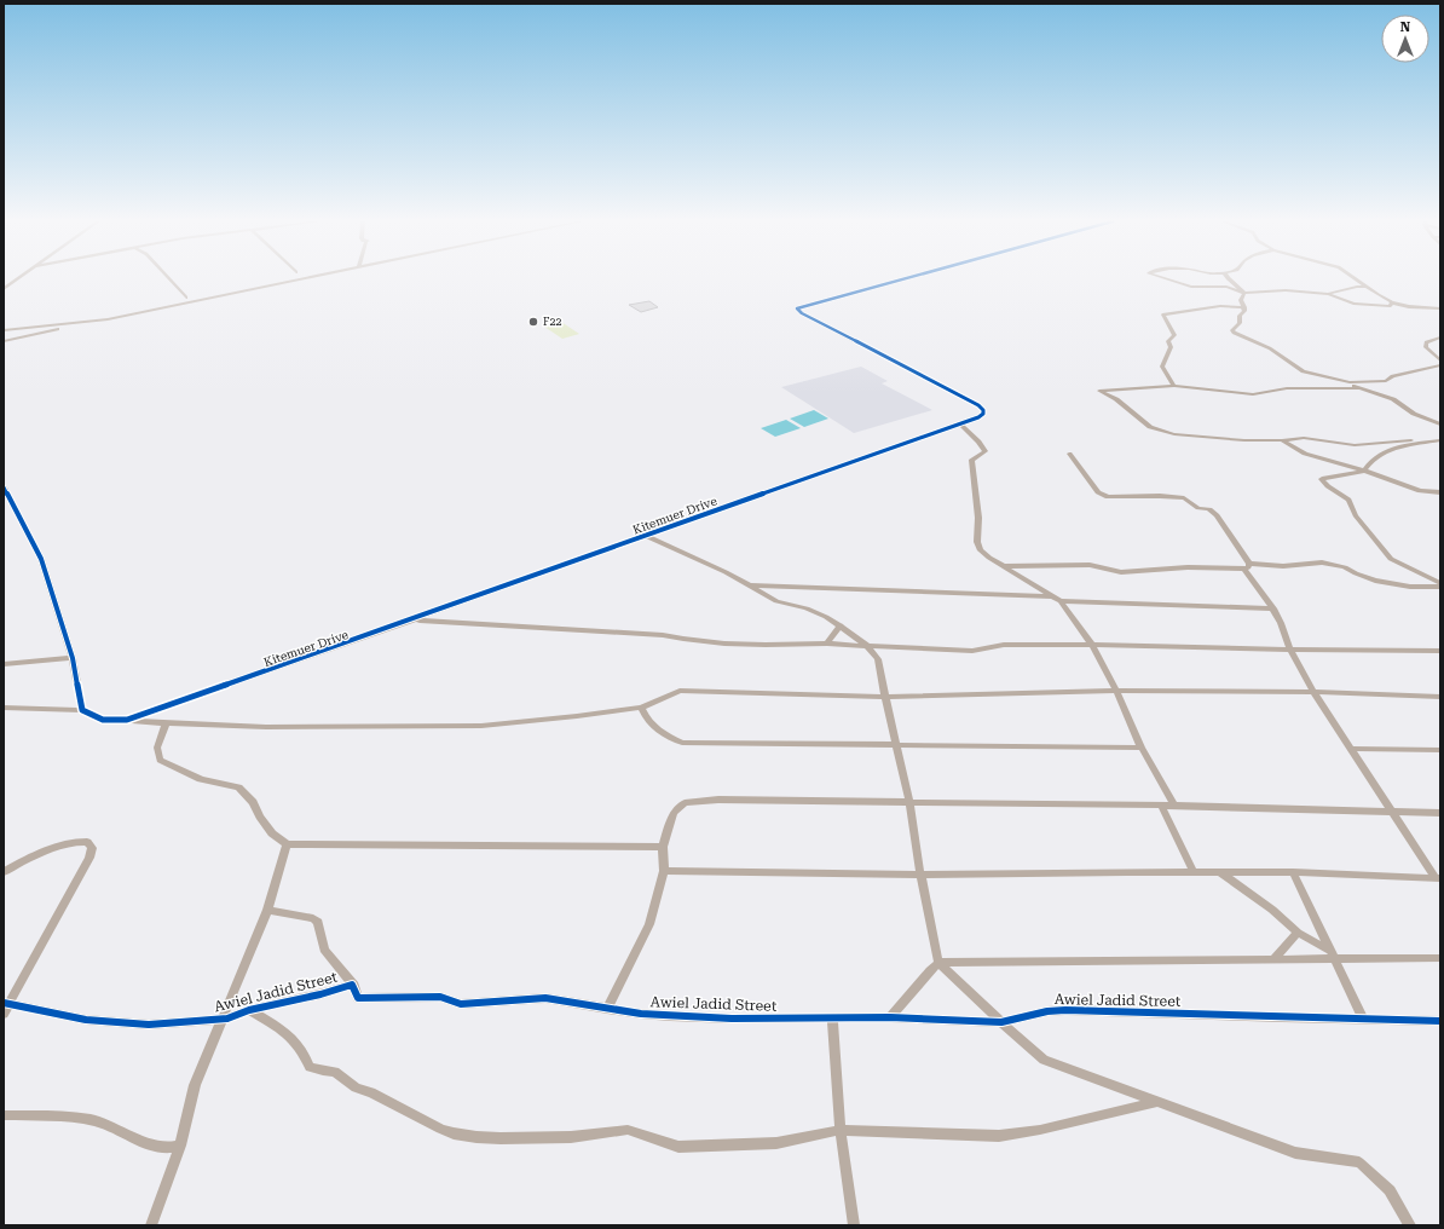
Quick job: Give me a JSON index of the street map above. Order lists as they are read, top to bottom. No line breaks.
{"streets":{"street":["Kitemuer Drive","Awiel Jadid Street"]},"places":["F22"],"north":"top"}
